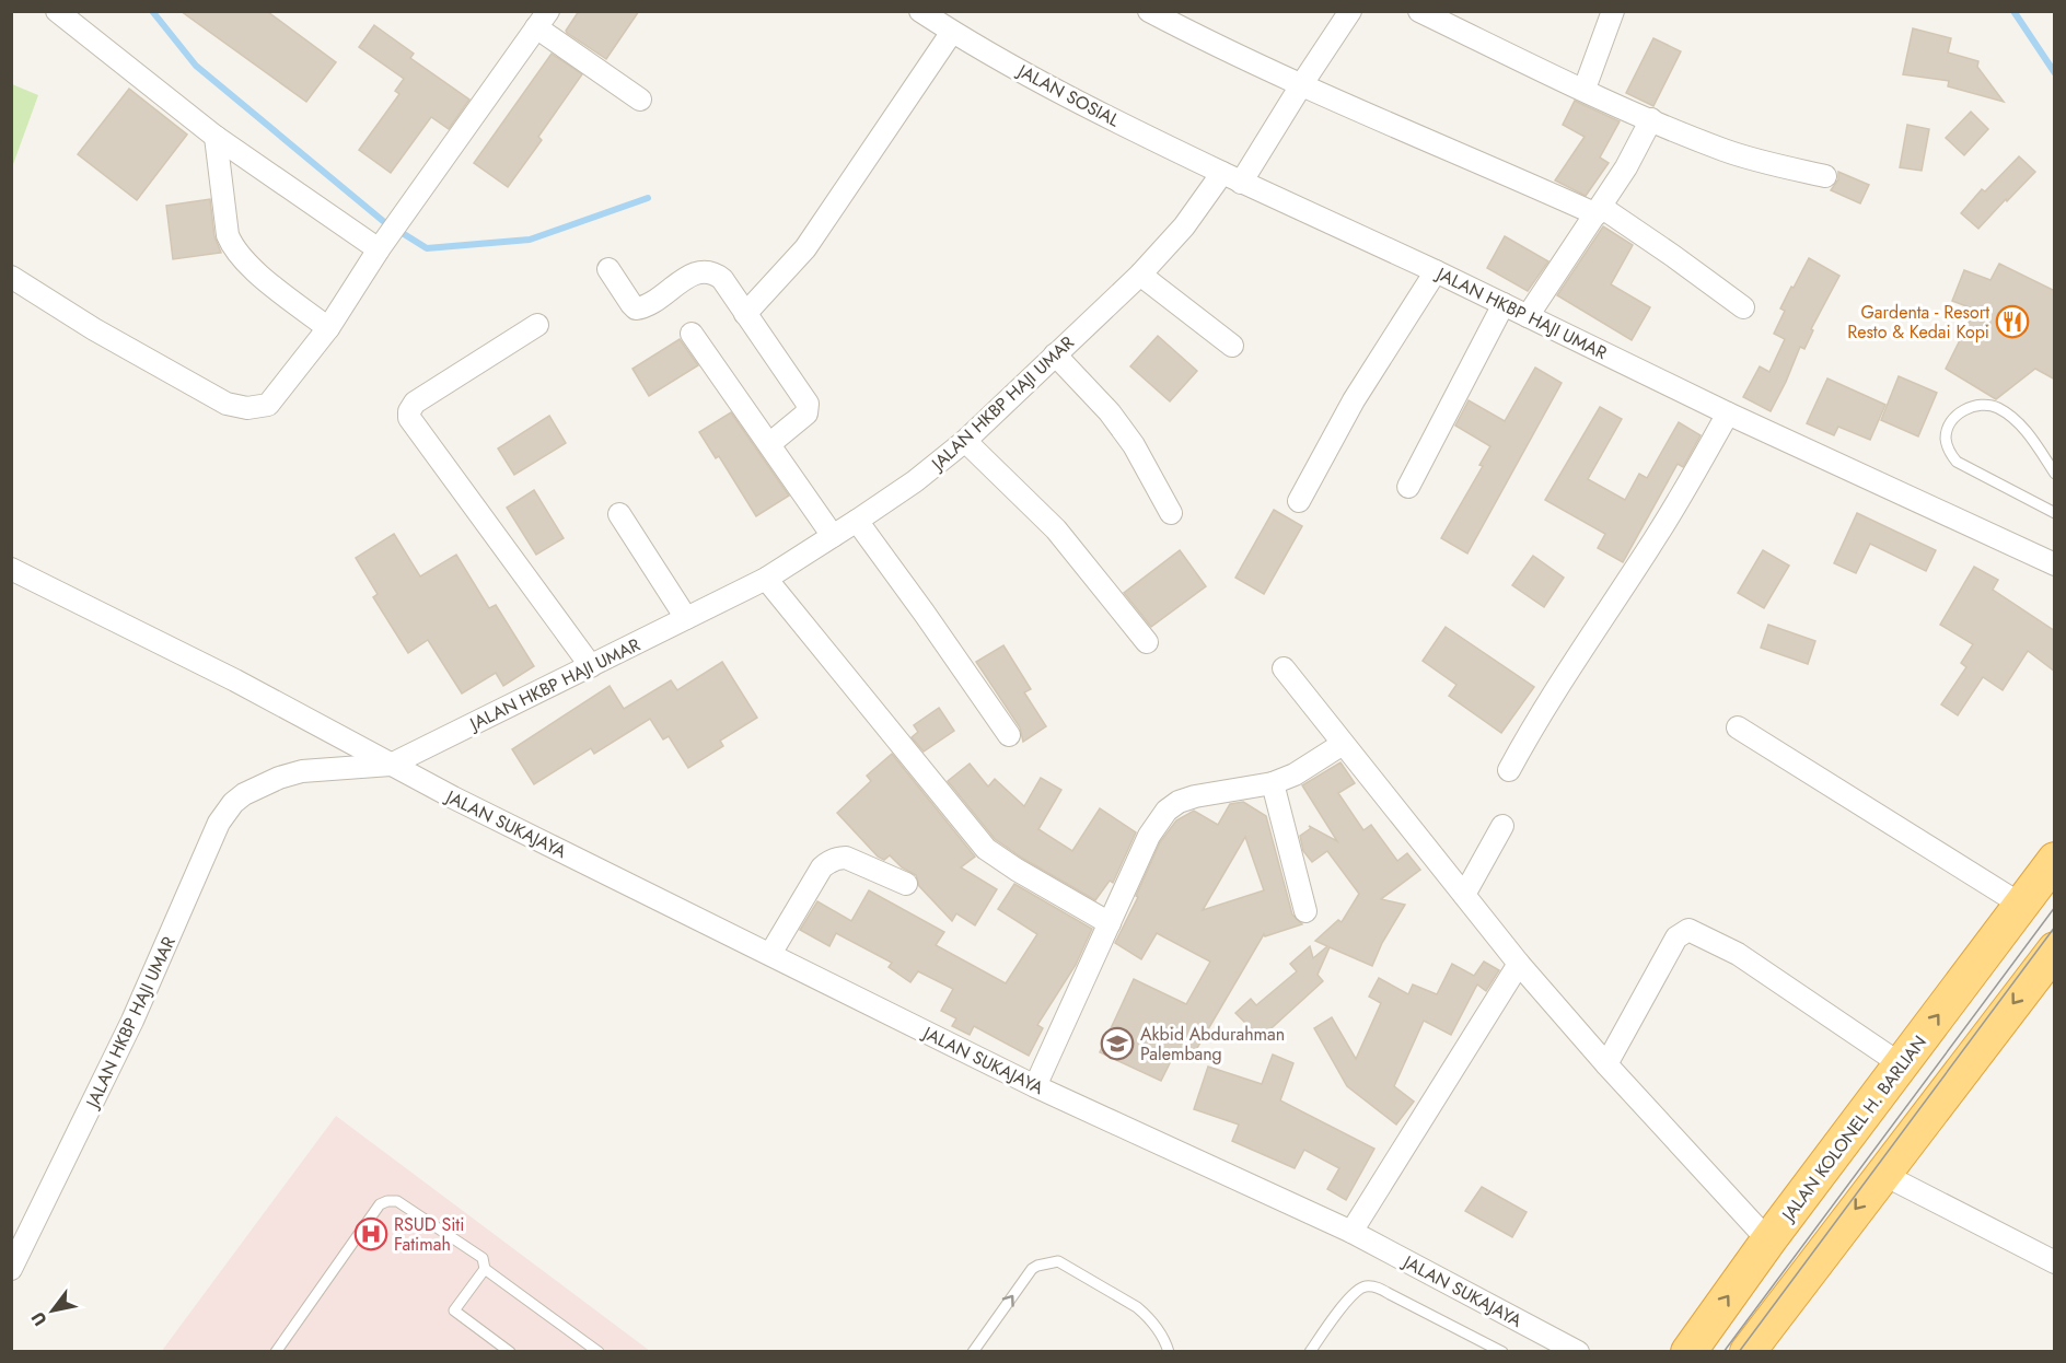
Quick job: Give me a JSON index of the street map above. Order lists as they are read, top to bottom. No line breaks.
{"streets":{"highway":["JALAN KOLONEL H. BARLIAN"],"street":["JALAN SOSIAL","JALAN HKBP HAJI UMAR","JALAN SUKAJAYA"]},"crossings":[["JALAN SOSIAL","JALAN HKBP HAJI UMAR"],["JALAN HKBP HAJI UMAR","JALAN SUKAJAYA"]],"places":{"restaurant":["Gardenta - Resort Resto & Kedai Kopi"],"school or university":["Akbid Abdurahman Palembang"],"hospital":["RSUD Siti Fatimah"]},"north":"bottom left"}
